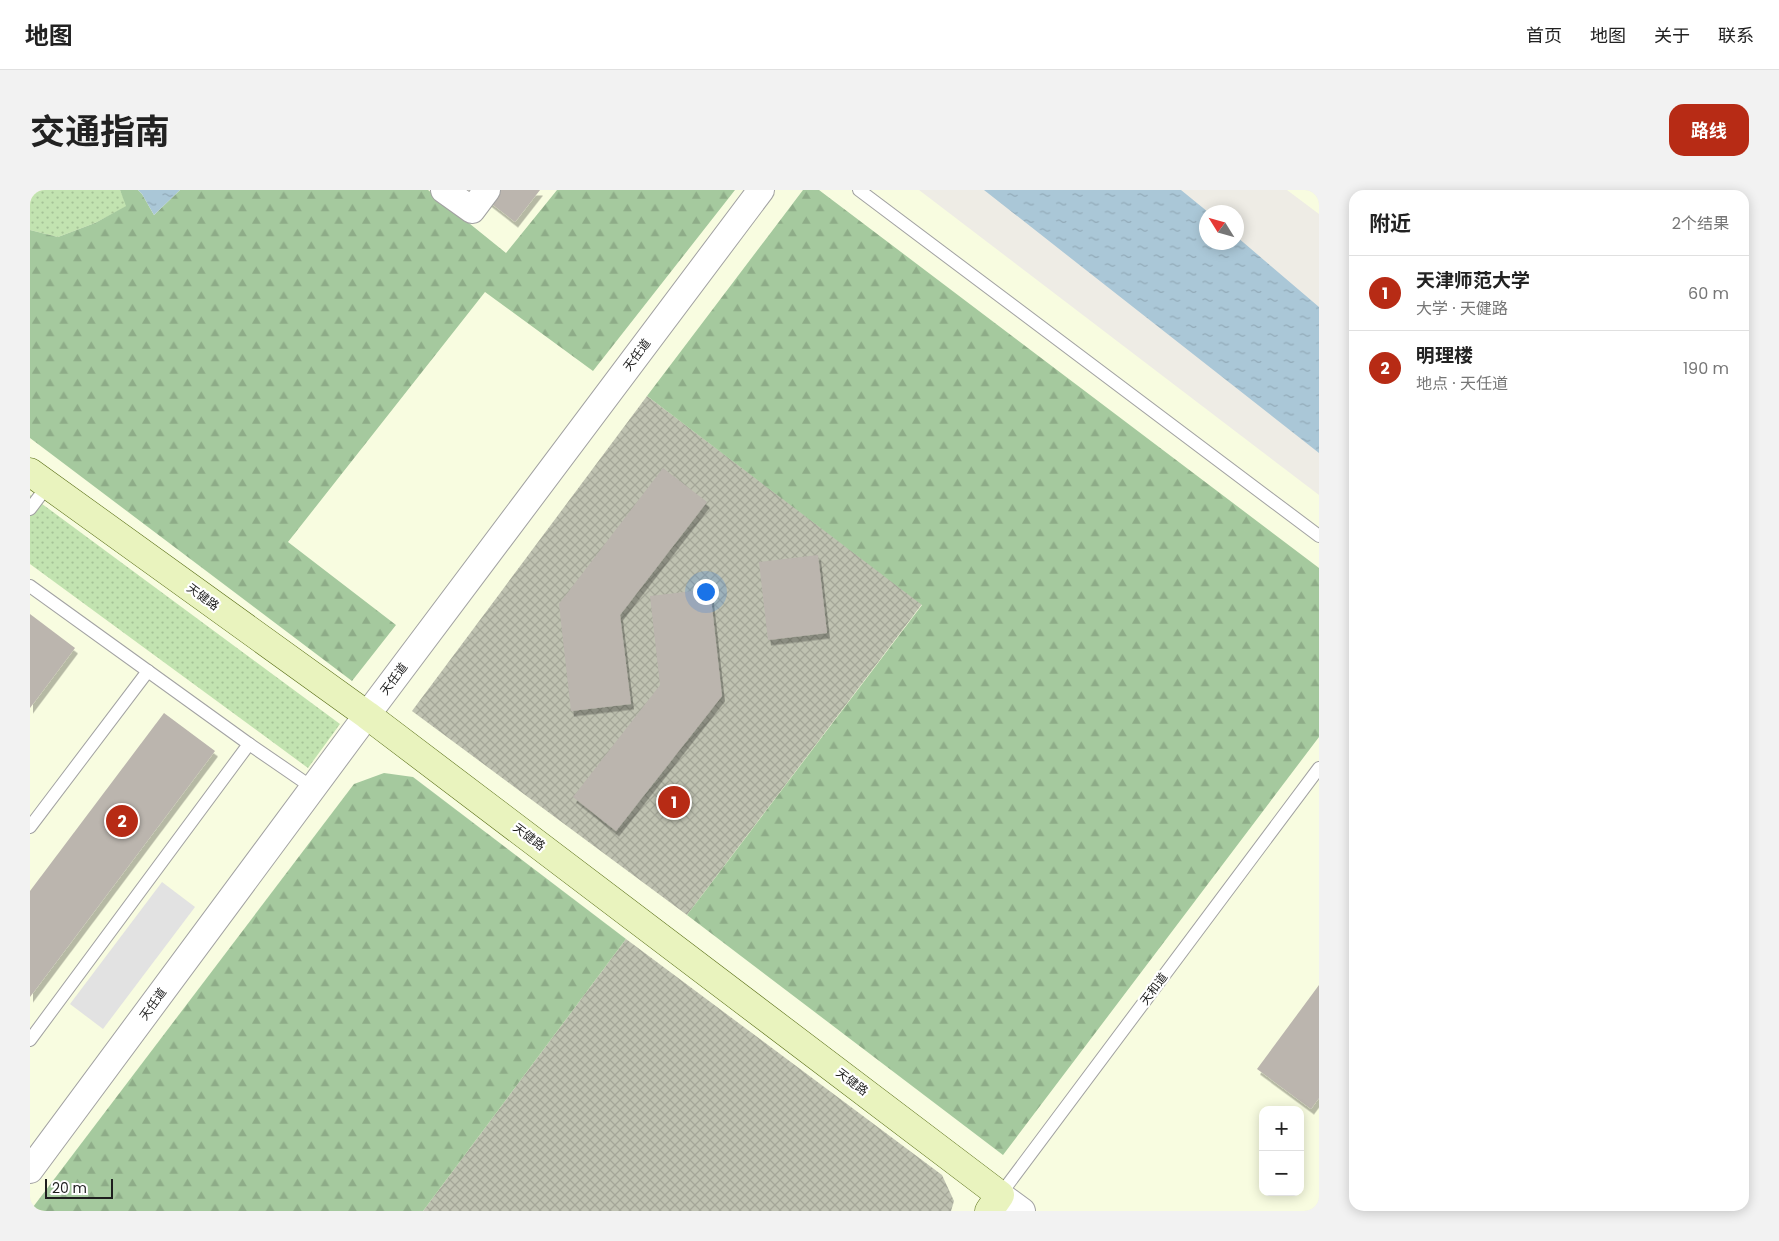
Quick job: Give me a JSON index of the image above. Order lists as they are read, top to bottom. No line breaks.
{"streets":{"street":["天任道","天健路"],"lane":["天和道"]},"crossings":[["天任道","天健路"],["天健路","天和道"]],"scale_bar":"20 m","north":"top left","page":{"header":"地图","nav":["首页","地图","关于","联系"],"title":"交通指南","buttons":"路线","heading":["附近","2个结果"],"list":[{"mark":"1","name":"天津师范大学","note":"大学 · 天健路","value":"60 m"},{"mark":"2","name":"明理楼","note":"地点 · 天任道","value":"190 m"}],"pins":["1","2"],"map_buttons":["+","−"],"scale":"20 m"}}
